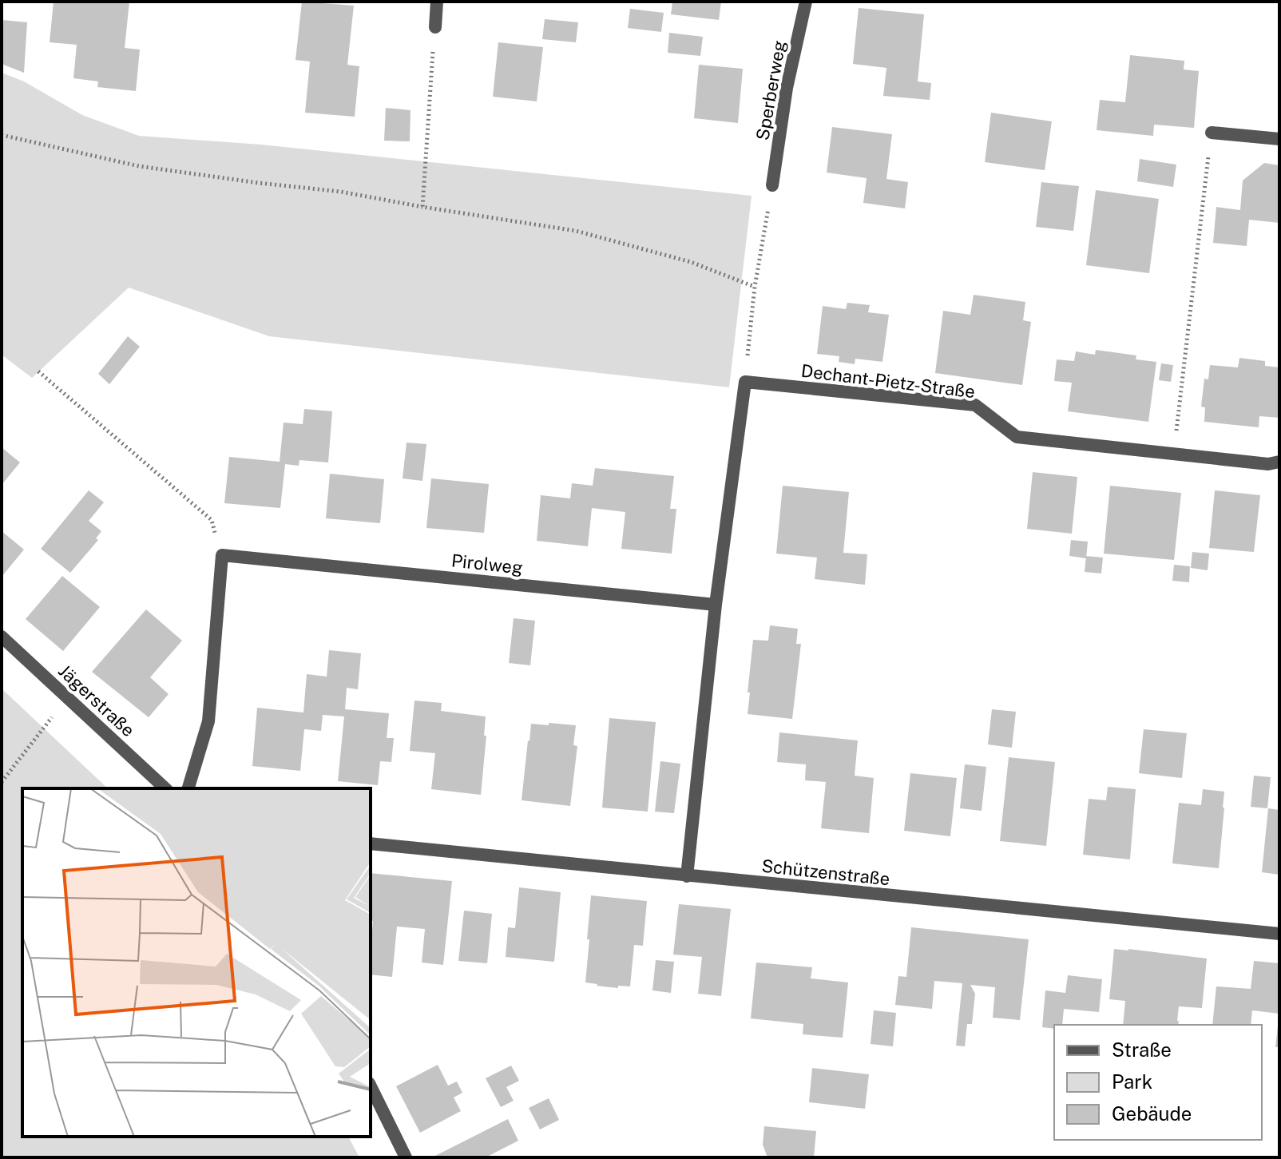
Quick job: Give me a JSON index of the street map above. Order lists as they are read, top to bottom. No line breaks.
{"streets":{"street":["Sperberweg","Dechant-Pietz-Straße","Pirolweg","Jägerstraße","Schützenstraße"]},"legend":["Straße","Park","Gebäude"]}
